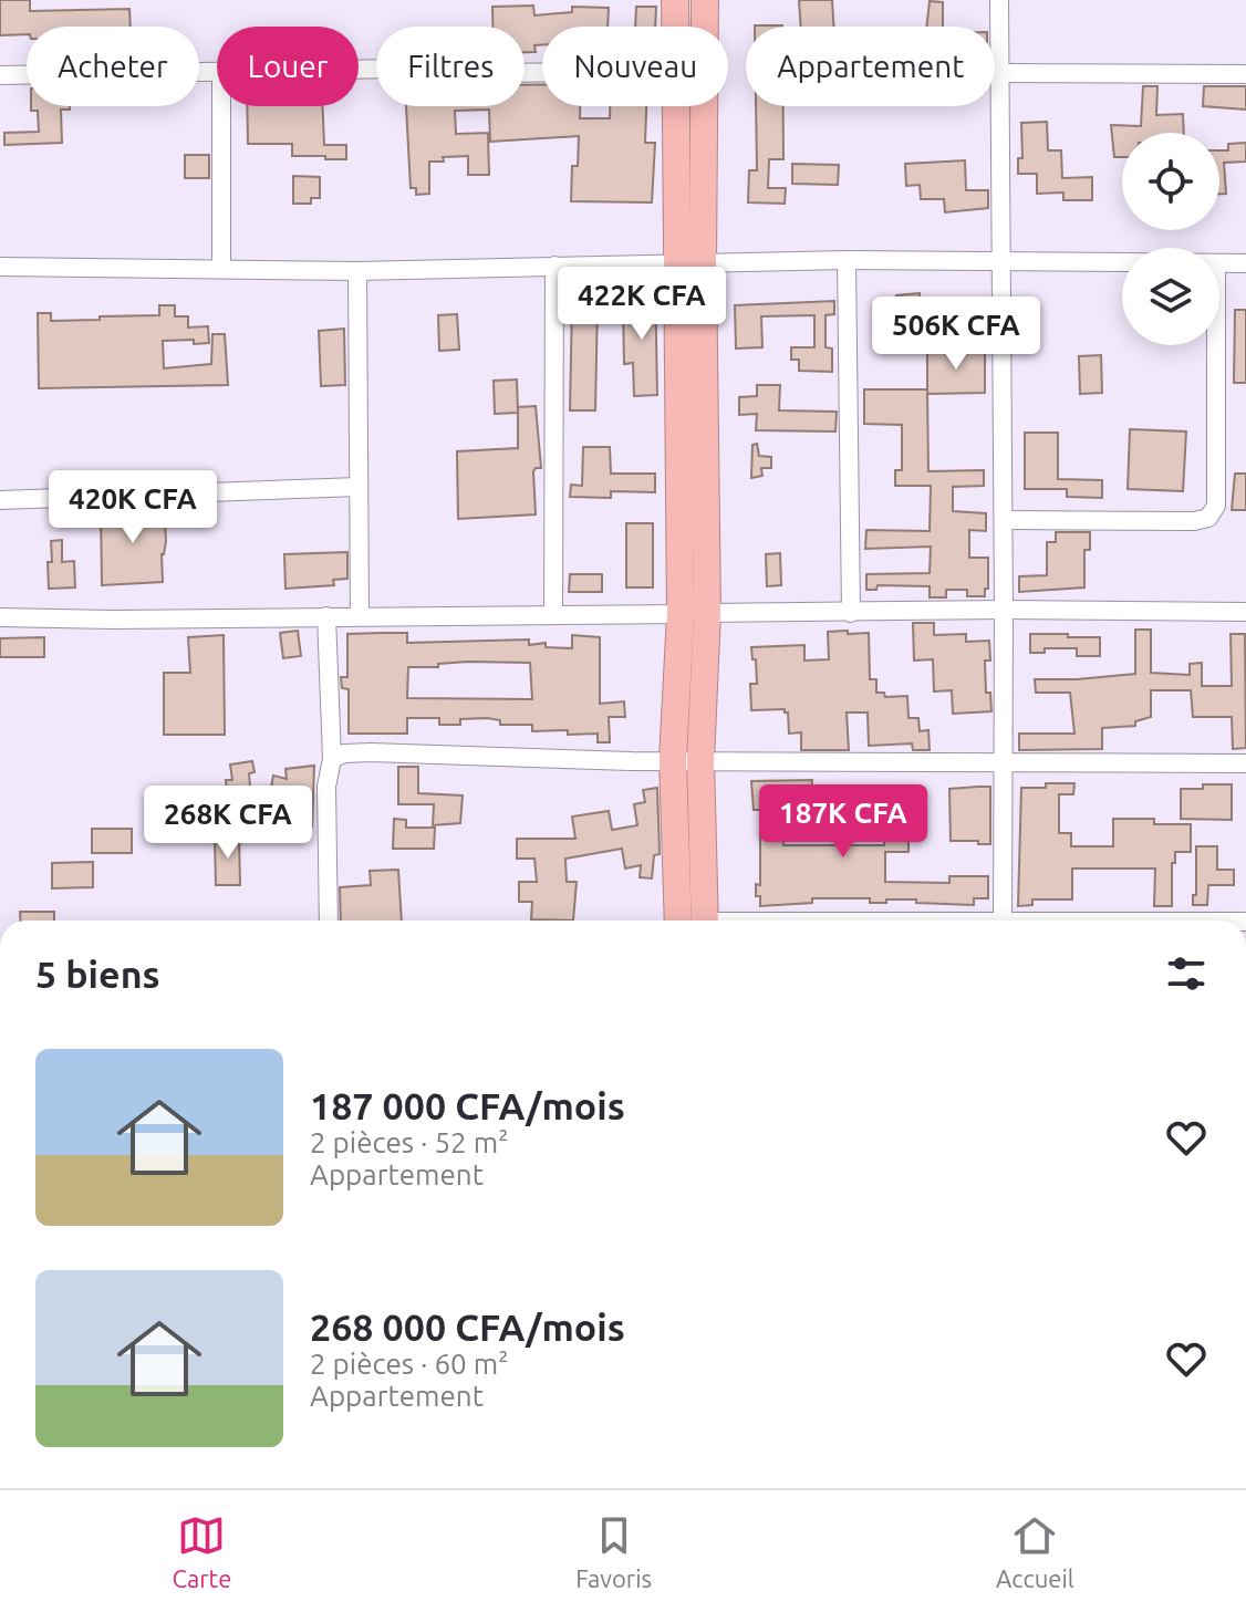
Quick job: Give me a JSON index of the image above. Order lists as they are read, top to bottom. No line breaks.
{"page":{"chip":["Acheter","Louer","Filtres","Nouveau","Appartement"],"price":["422K CFA","506K CFA","420K CFA","187K CFA","268K CFA"],"heading":"5 biens","list":[{"name":"187 000 CFA/mois","note":"2 pièces · 52 m² · Appartement"},{"name":"268 000 CFA/mois","note":"2 pièces · 60 m² · Appartement"}],"tabs":["Carte","Favoris","Accueil"]}}
